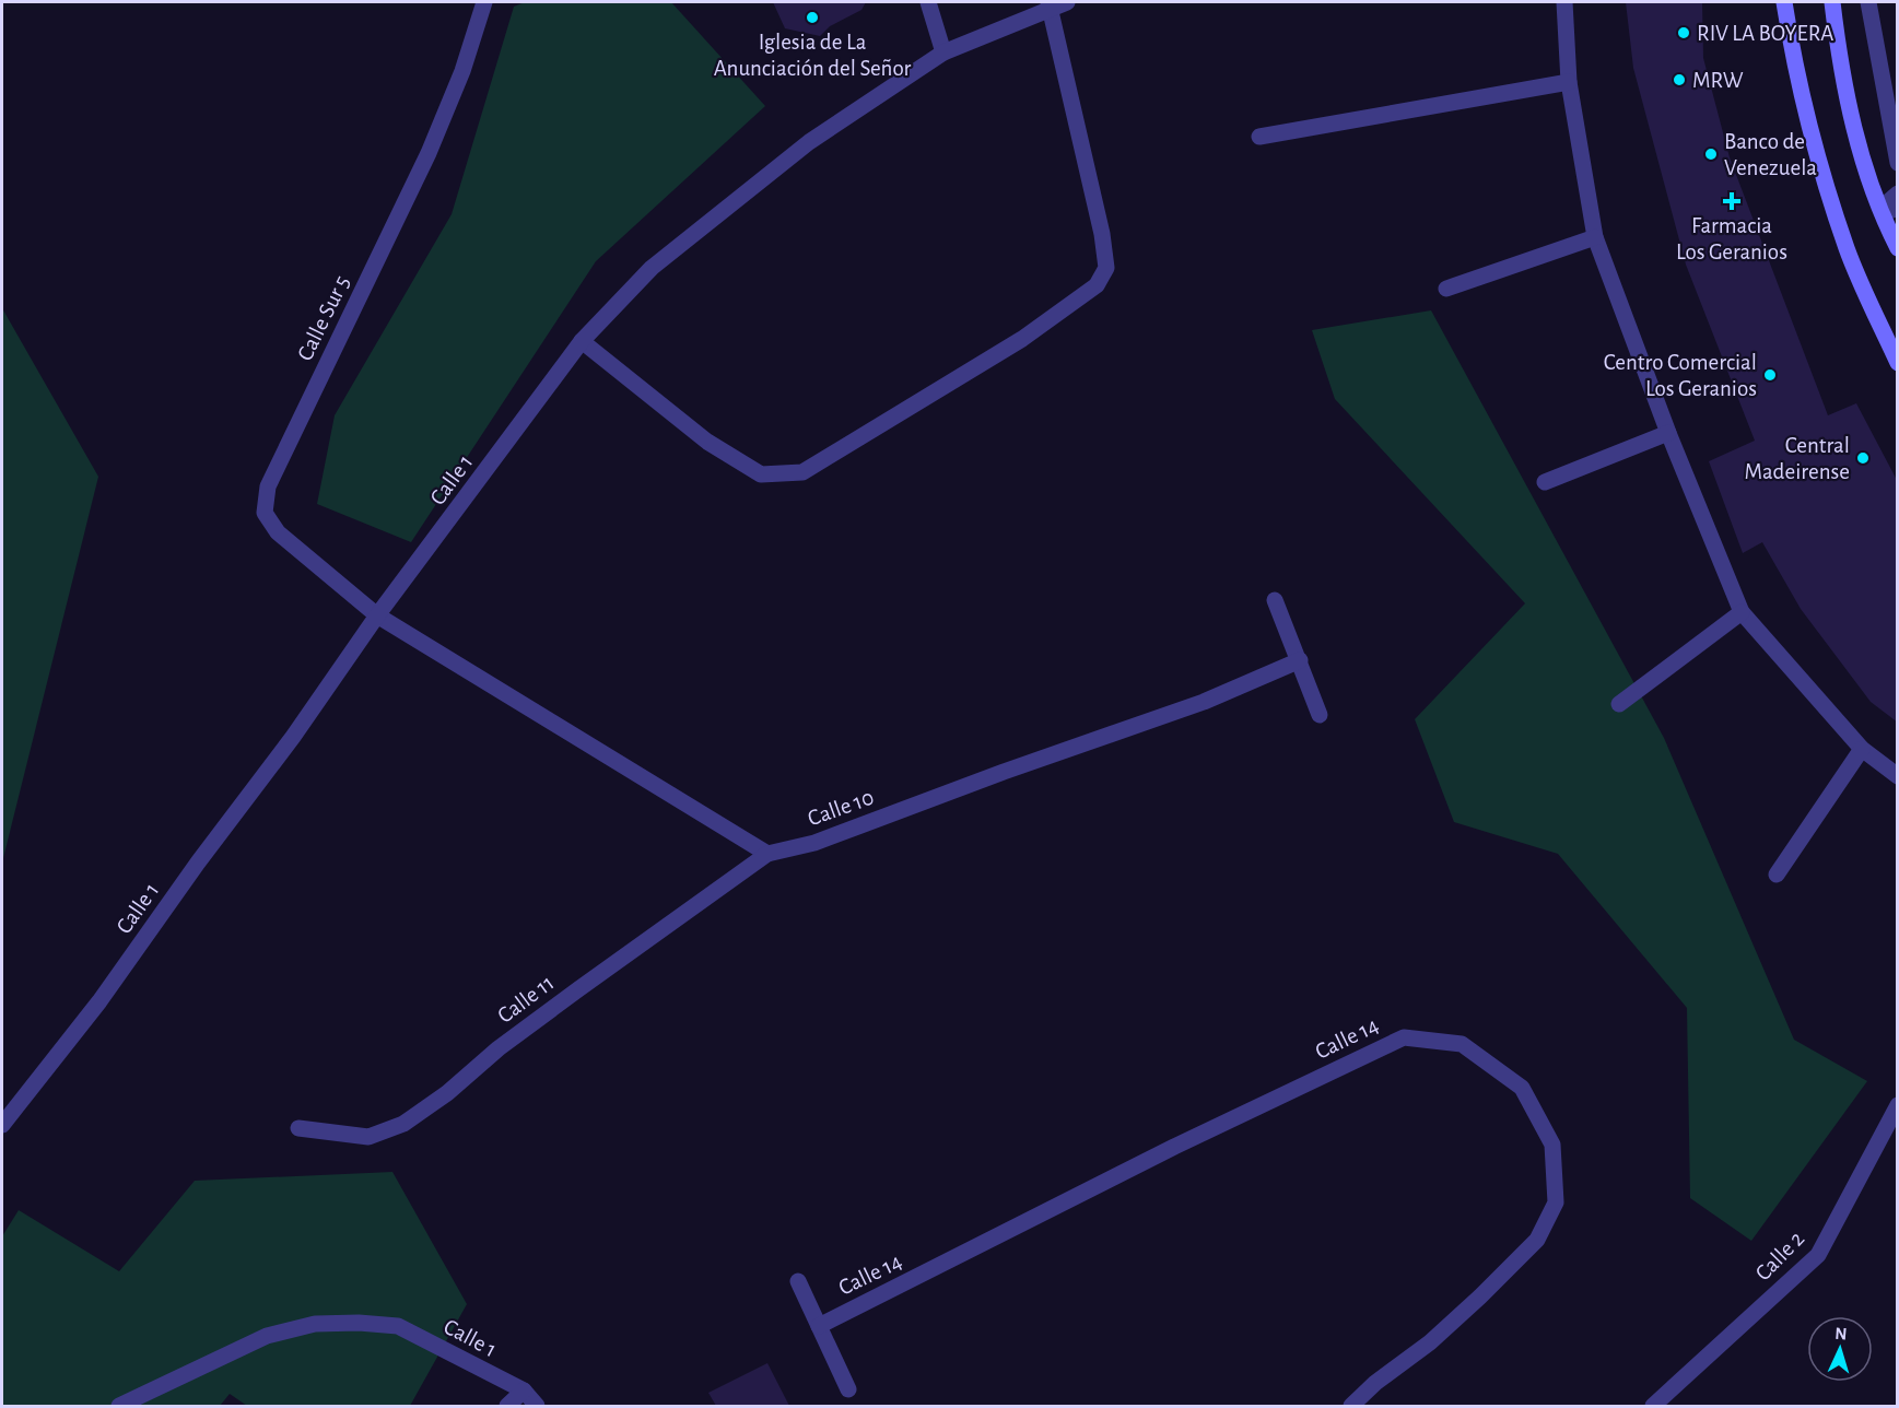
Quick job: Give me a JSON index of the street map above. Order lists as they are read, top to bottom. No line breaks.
{"streets":{"street":["Calle Sur 5","Calle 1","Calle 10","Calle 11","Calle 14","Calle 2"]},"crossings":[["Calle Sur 5","Calle 1"],["Calle 10","Calle 11"]],"places":{"other":["Iglesia de La Anunciación del Señor","RIV LA BOYERA","MRW","Banco de Venezuela","Centro Comercial Los Geranios","Central Madeirense"],"health":["Farmacia Los Geranios"]},"north":"top"}
